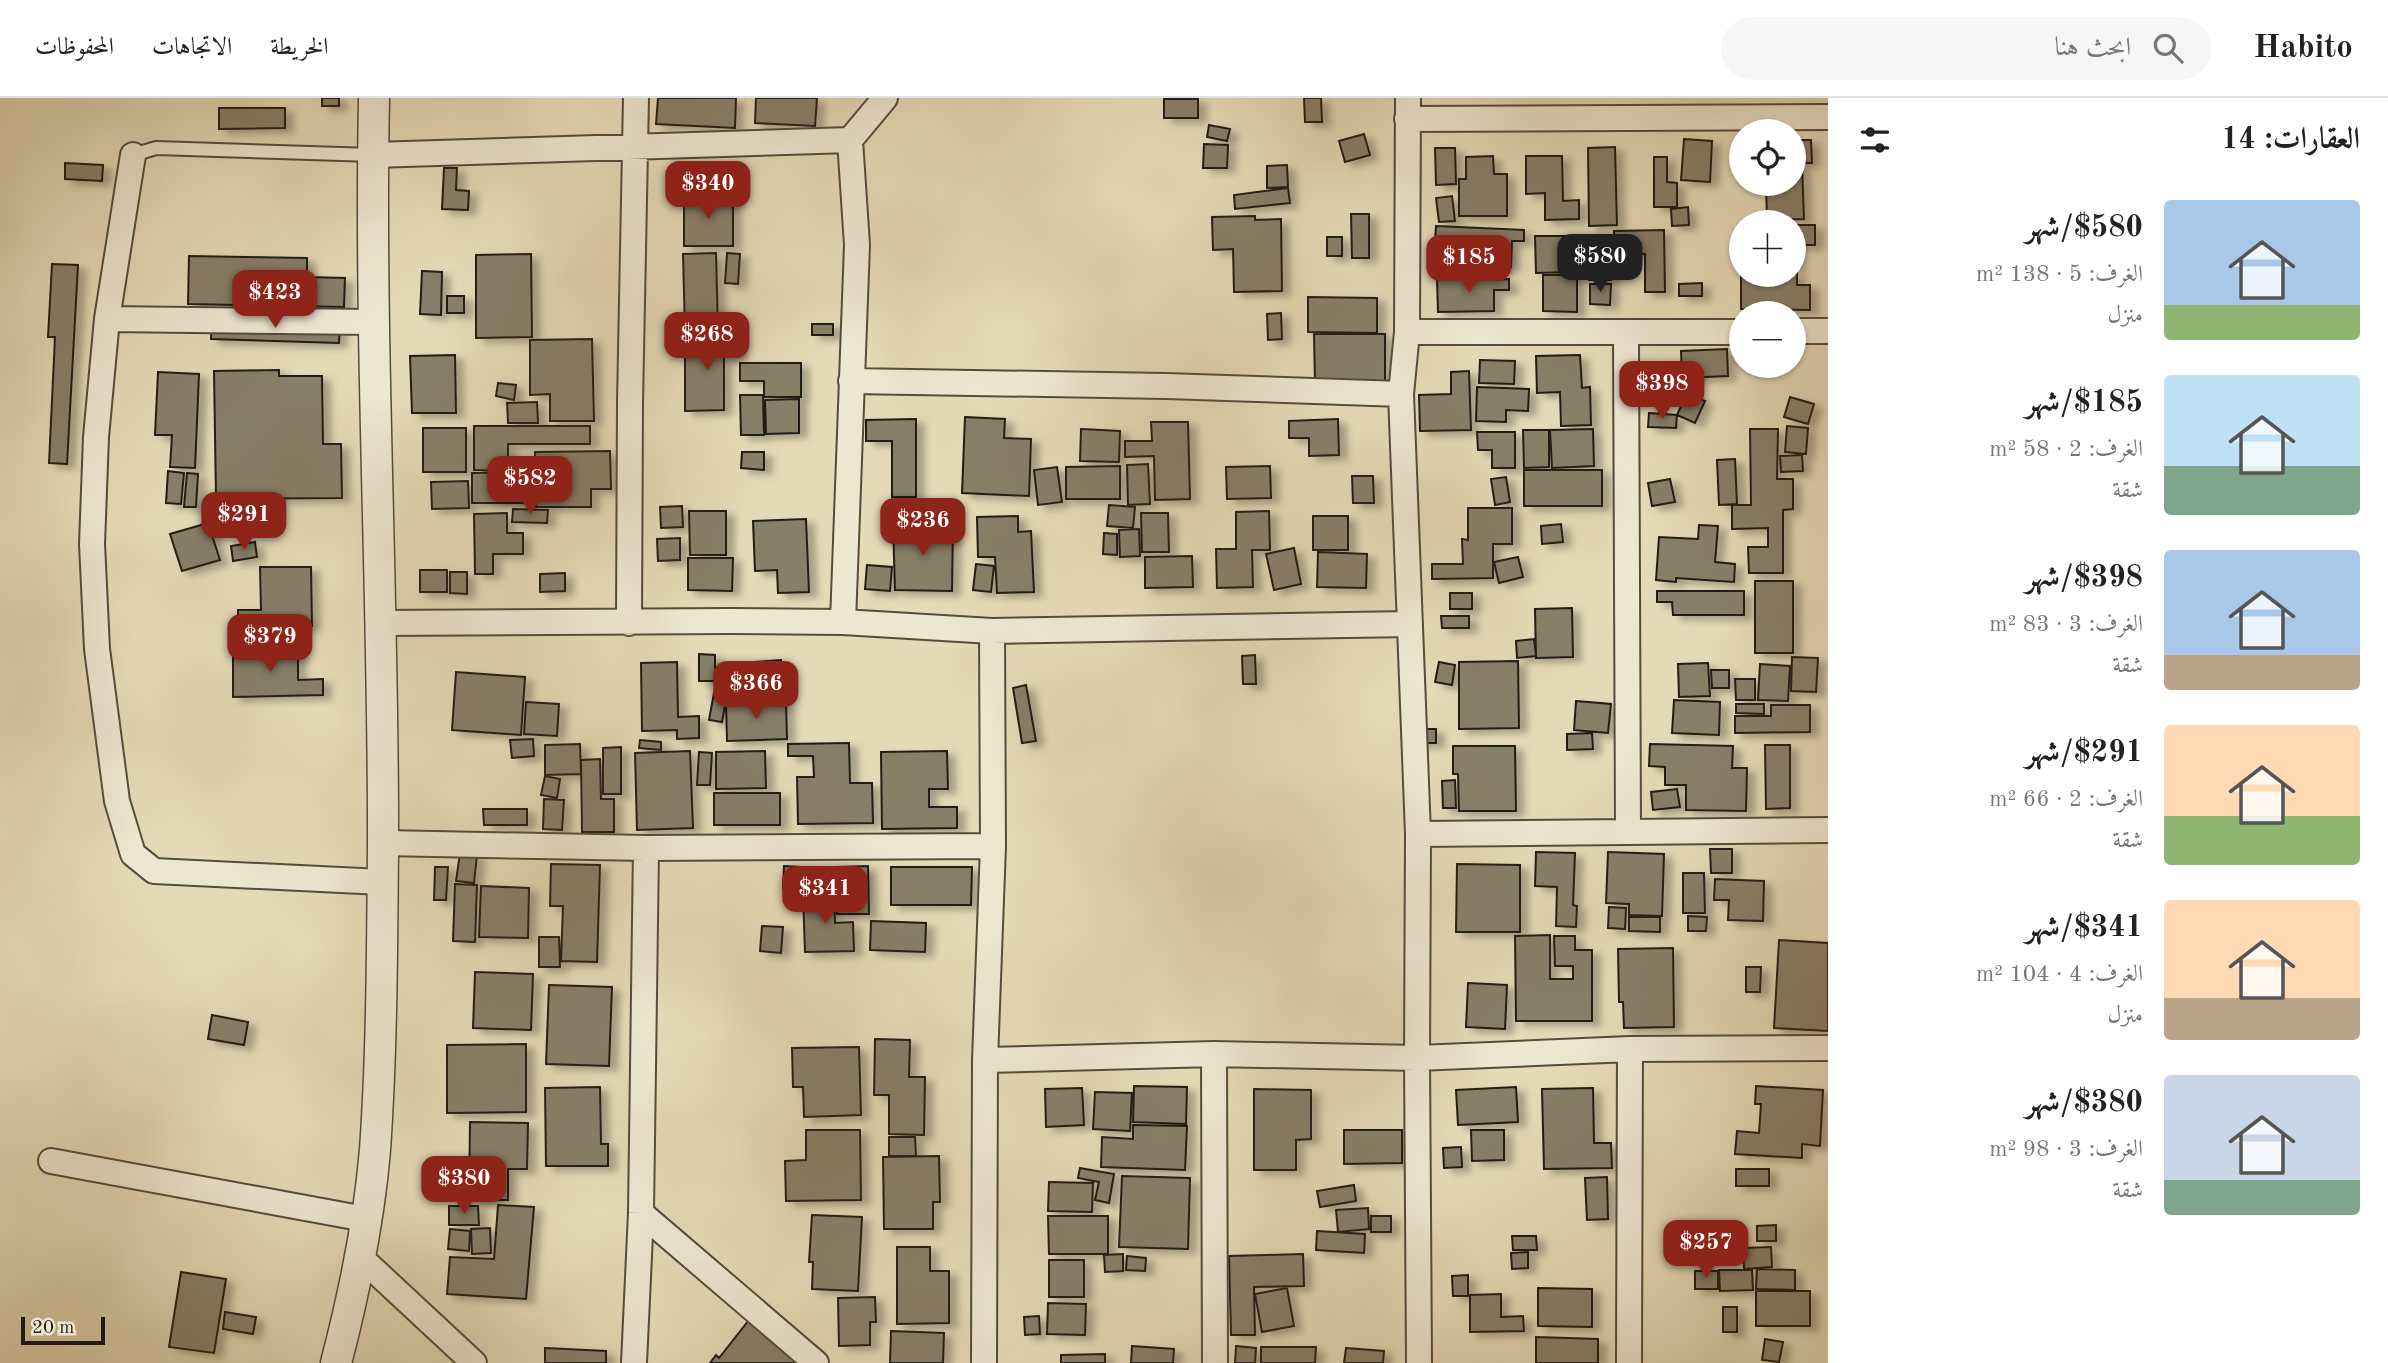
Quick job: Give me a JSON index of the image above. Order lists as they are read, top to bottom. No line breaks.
{"scale_bar":"20 m","page":{"header":"Habito","search":"ابحث هنا","nav":["الخريطة","الاتجاهات","المحفوظات"],"heading":"العقارات: 14","map_buttons":["+","−"],"price":["$340","$580","$185","$423","$268","$398","$582","$291","$236","$379","$366","$341","$380","$257"],"list":[{"name":"$580/شهر","note":"الغرف: 5 · 138 m² · منزل"},{"name":"$185/شهر","note":"الغرف: 2 · 58 m² · شقة"},{"name":"$398/شهر","note":"الغرف: 3 · 83 m² · شقة"},{"name":"$291/شهر","note":"الغرف: 2 · 66 m² · شقة"},{"name":"$341/شهر","note":"الغرف: 4 · 104 m² · منزل"},{"name":"$380/شهر","note":"الغرف: 3 · 98 m² · شقة"}],"scale":"20 m"}}
